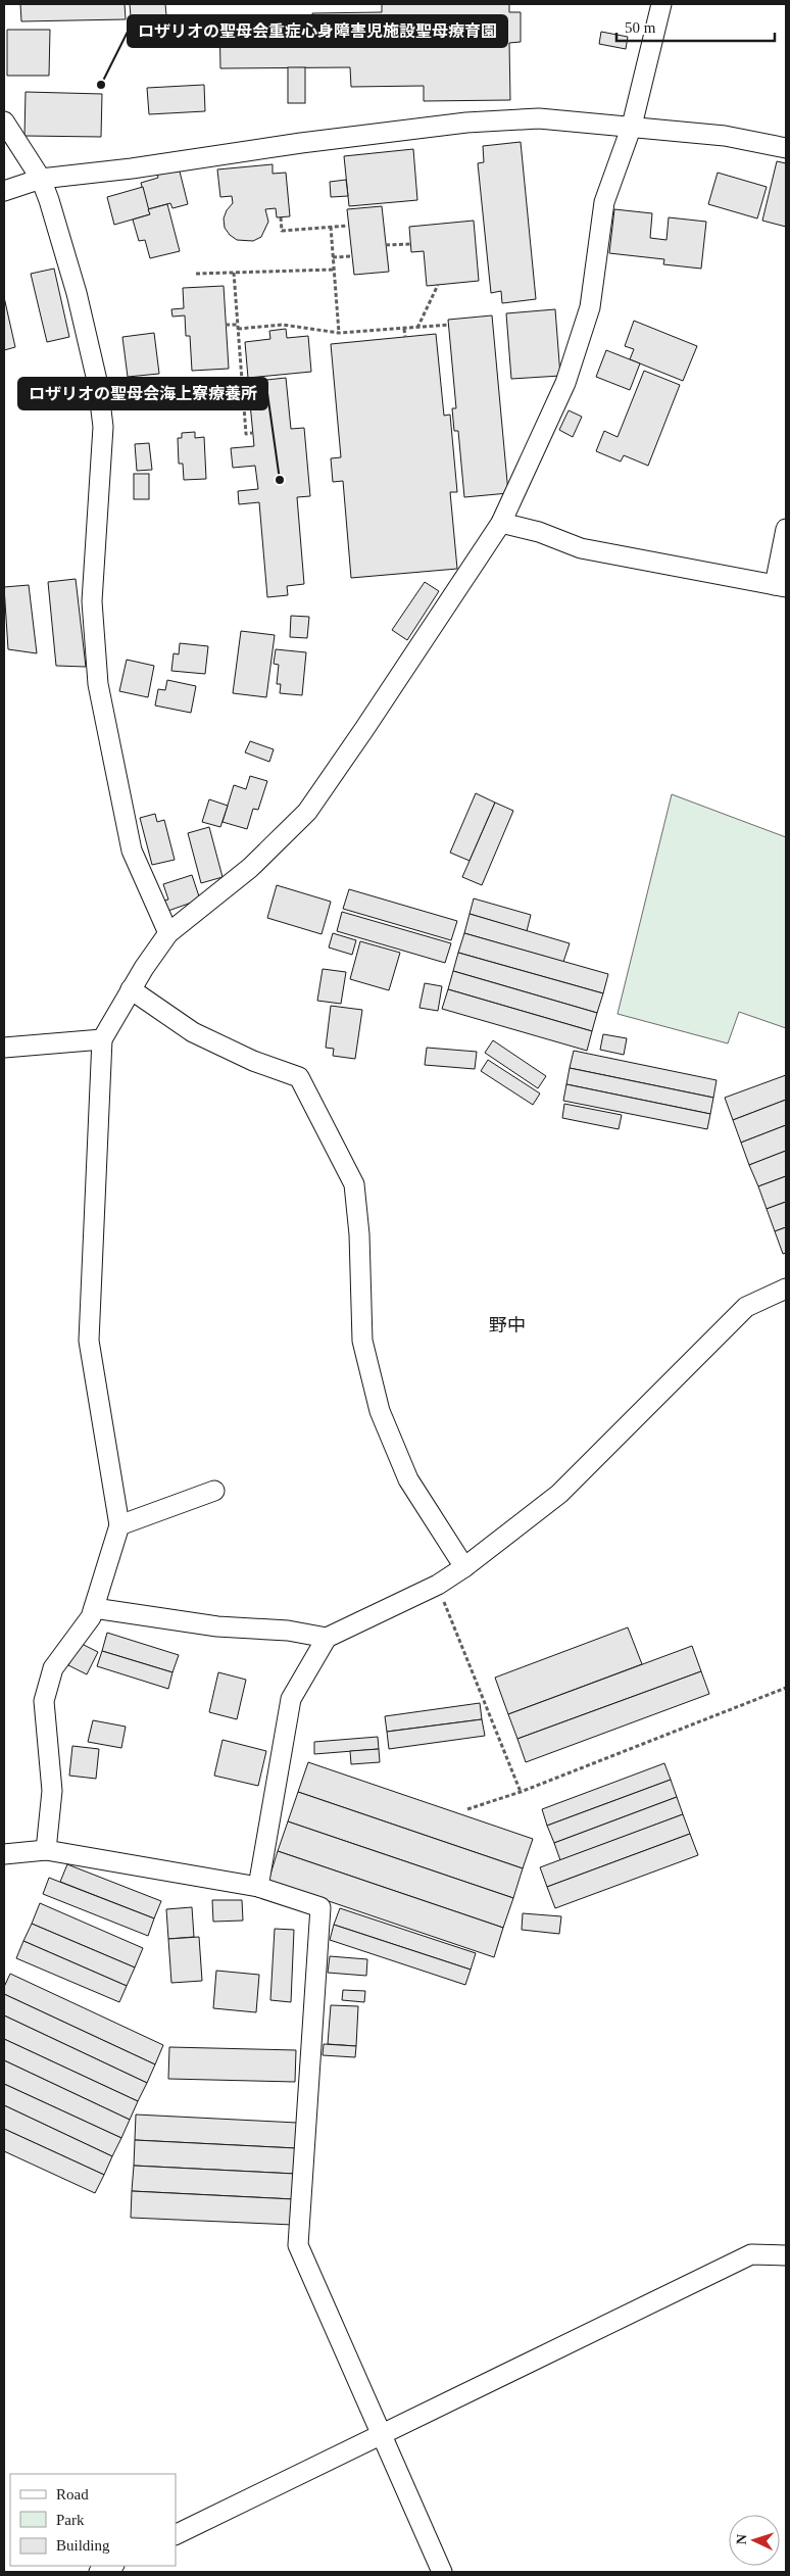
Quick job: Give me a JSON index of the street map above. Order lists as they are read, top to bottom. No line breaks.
{"districts":["野中"],"places":["ロザリオの聖母会重症心身障害児施設聖母療育園","ロザリオの聖母会海上寮療養所"],"legend":["Road","Park","Building"],"scale_bar":"50 m","north":"left"}
